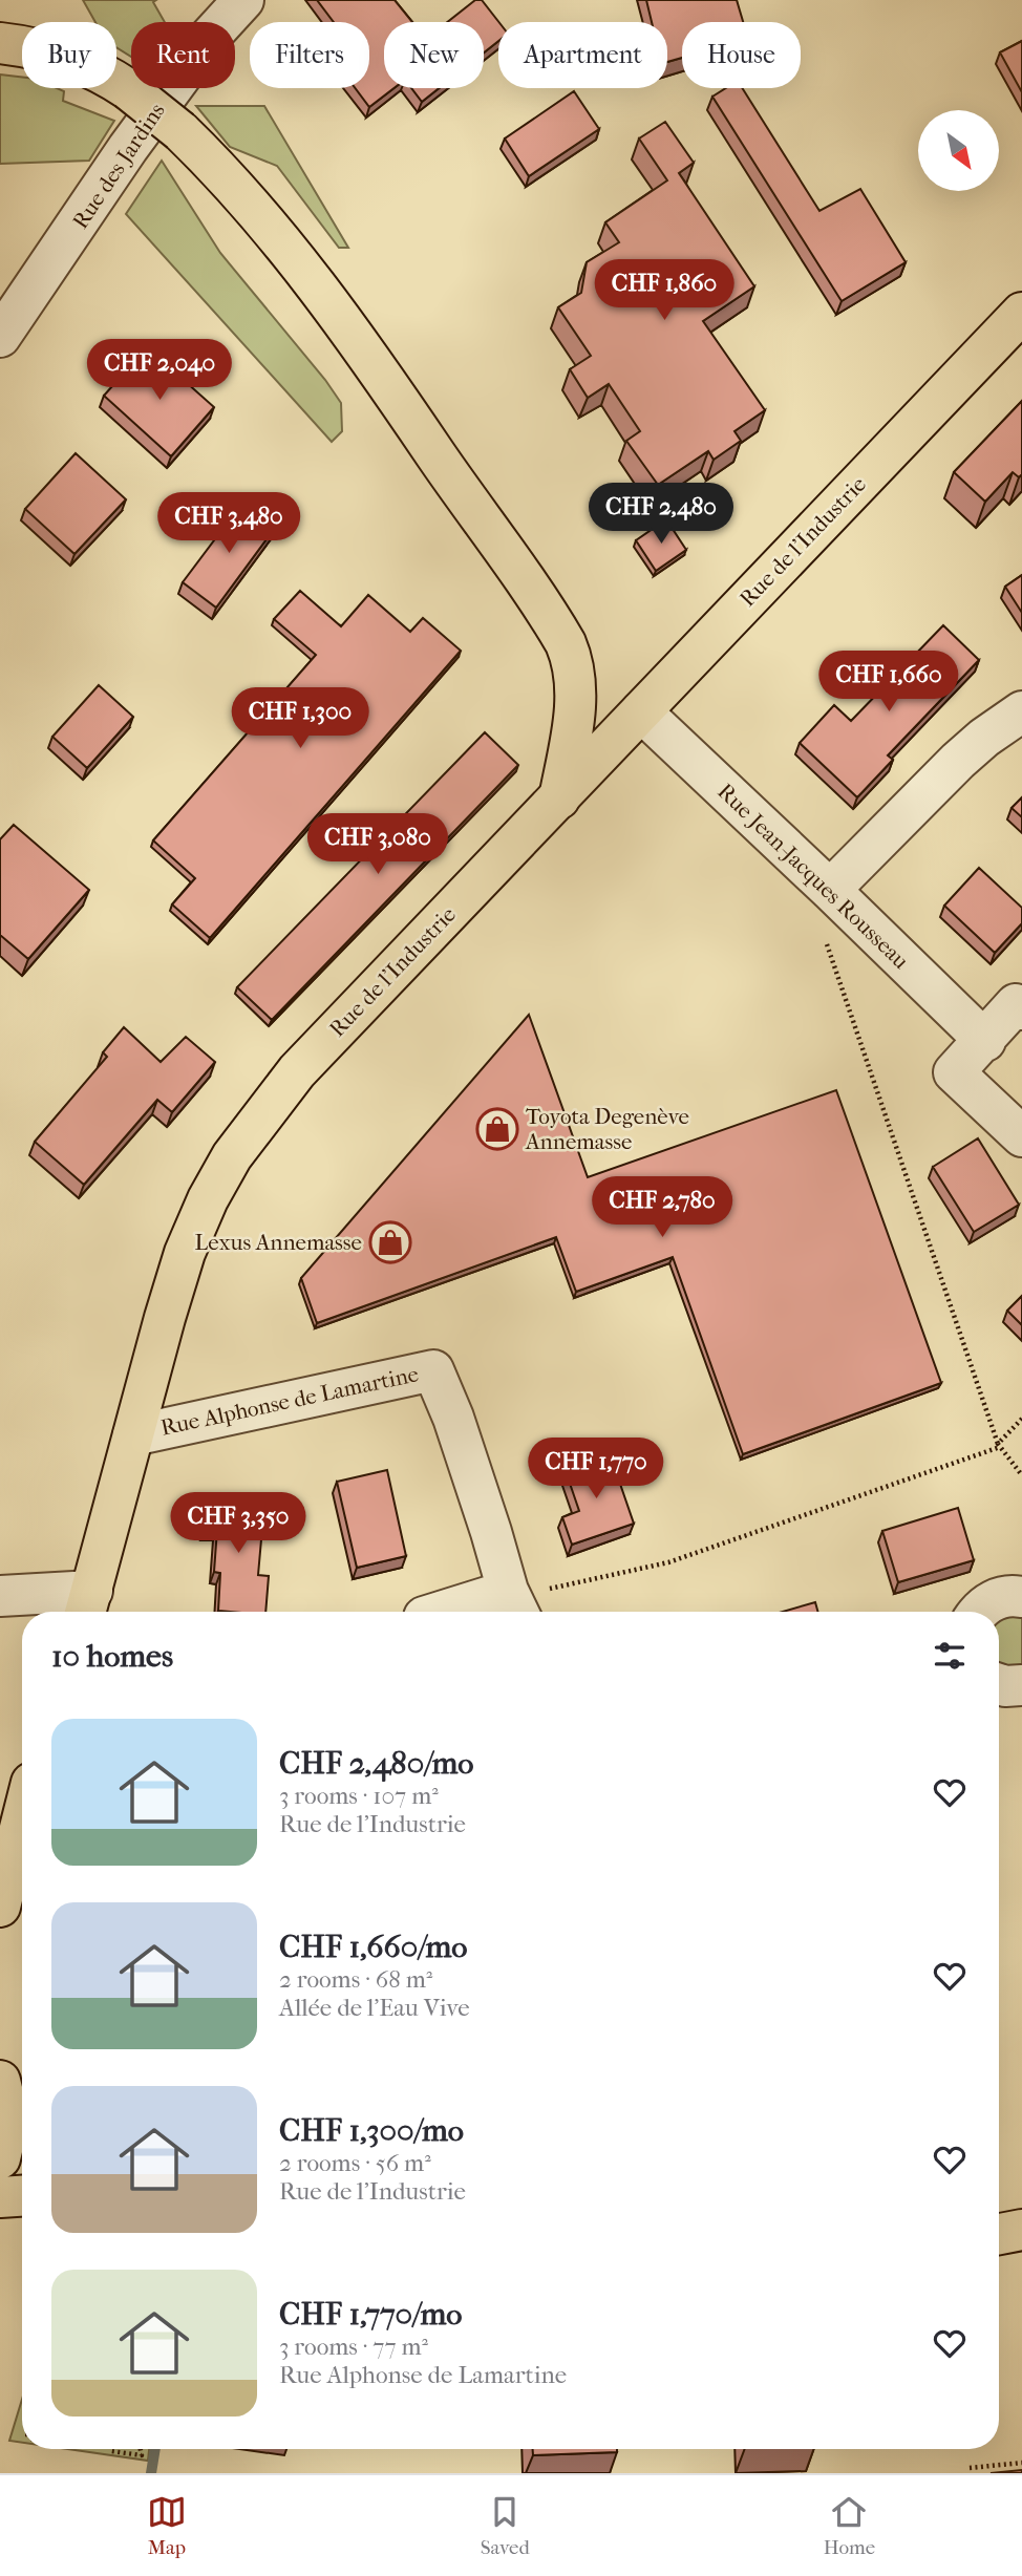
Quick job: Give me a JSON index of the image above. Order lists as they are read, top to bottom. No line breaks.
{"streets":{"main road":["Rue de l'Industrie"],"street":["Rue des Jardins","Rue Jean-Jacques Rousseau","Rue Alphonse de Lamartine"]},"crossings":[["Rue de l'Industrie","Rue Jean-Jacques Rousseau"],["Rue de l'Industrie","Rue Alphonse de Lamartine"]],"places":{"shop":["Toyota Degenève Annemasse","Lexus Annemasse"]},"north":"bottom right","page":{"chip":["Buy","Rent","Filters","New","Apartment","House"],"price":["CHF 1,860","CHF 2,040","CHF 2,480","CHF 3,480","CHF 1,660","CHF 1,300","CHF 3,080","CHF 2,780","CHF 1,770","CHF 3,350"],"heading":"10 homes","list":[{"name":"CHF 2,480/mo","note":"3 rooms · 107 m² · Rue de l'Industrie"},{"name":"CHF 1,660/mo","note":"2 rooms · 68 m² · Allée de l'Eau Vive"},{"name":"CHF 1,300/mo","note":"2 rooms · 56 m² · Rue de l'Industrie"},{"name":"CHF 1,770/mo","note":"3 rooms · 77 m² · Rue Alphonse de Lamartine"}],"tabs":["Map","Saved","Home"]}}
